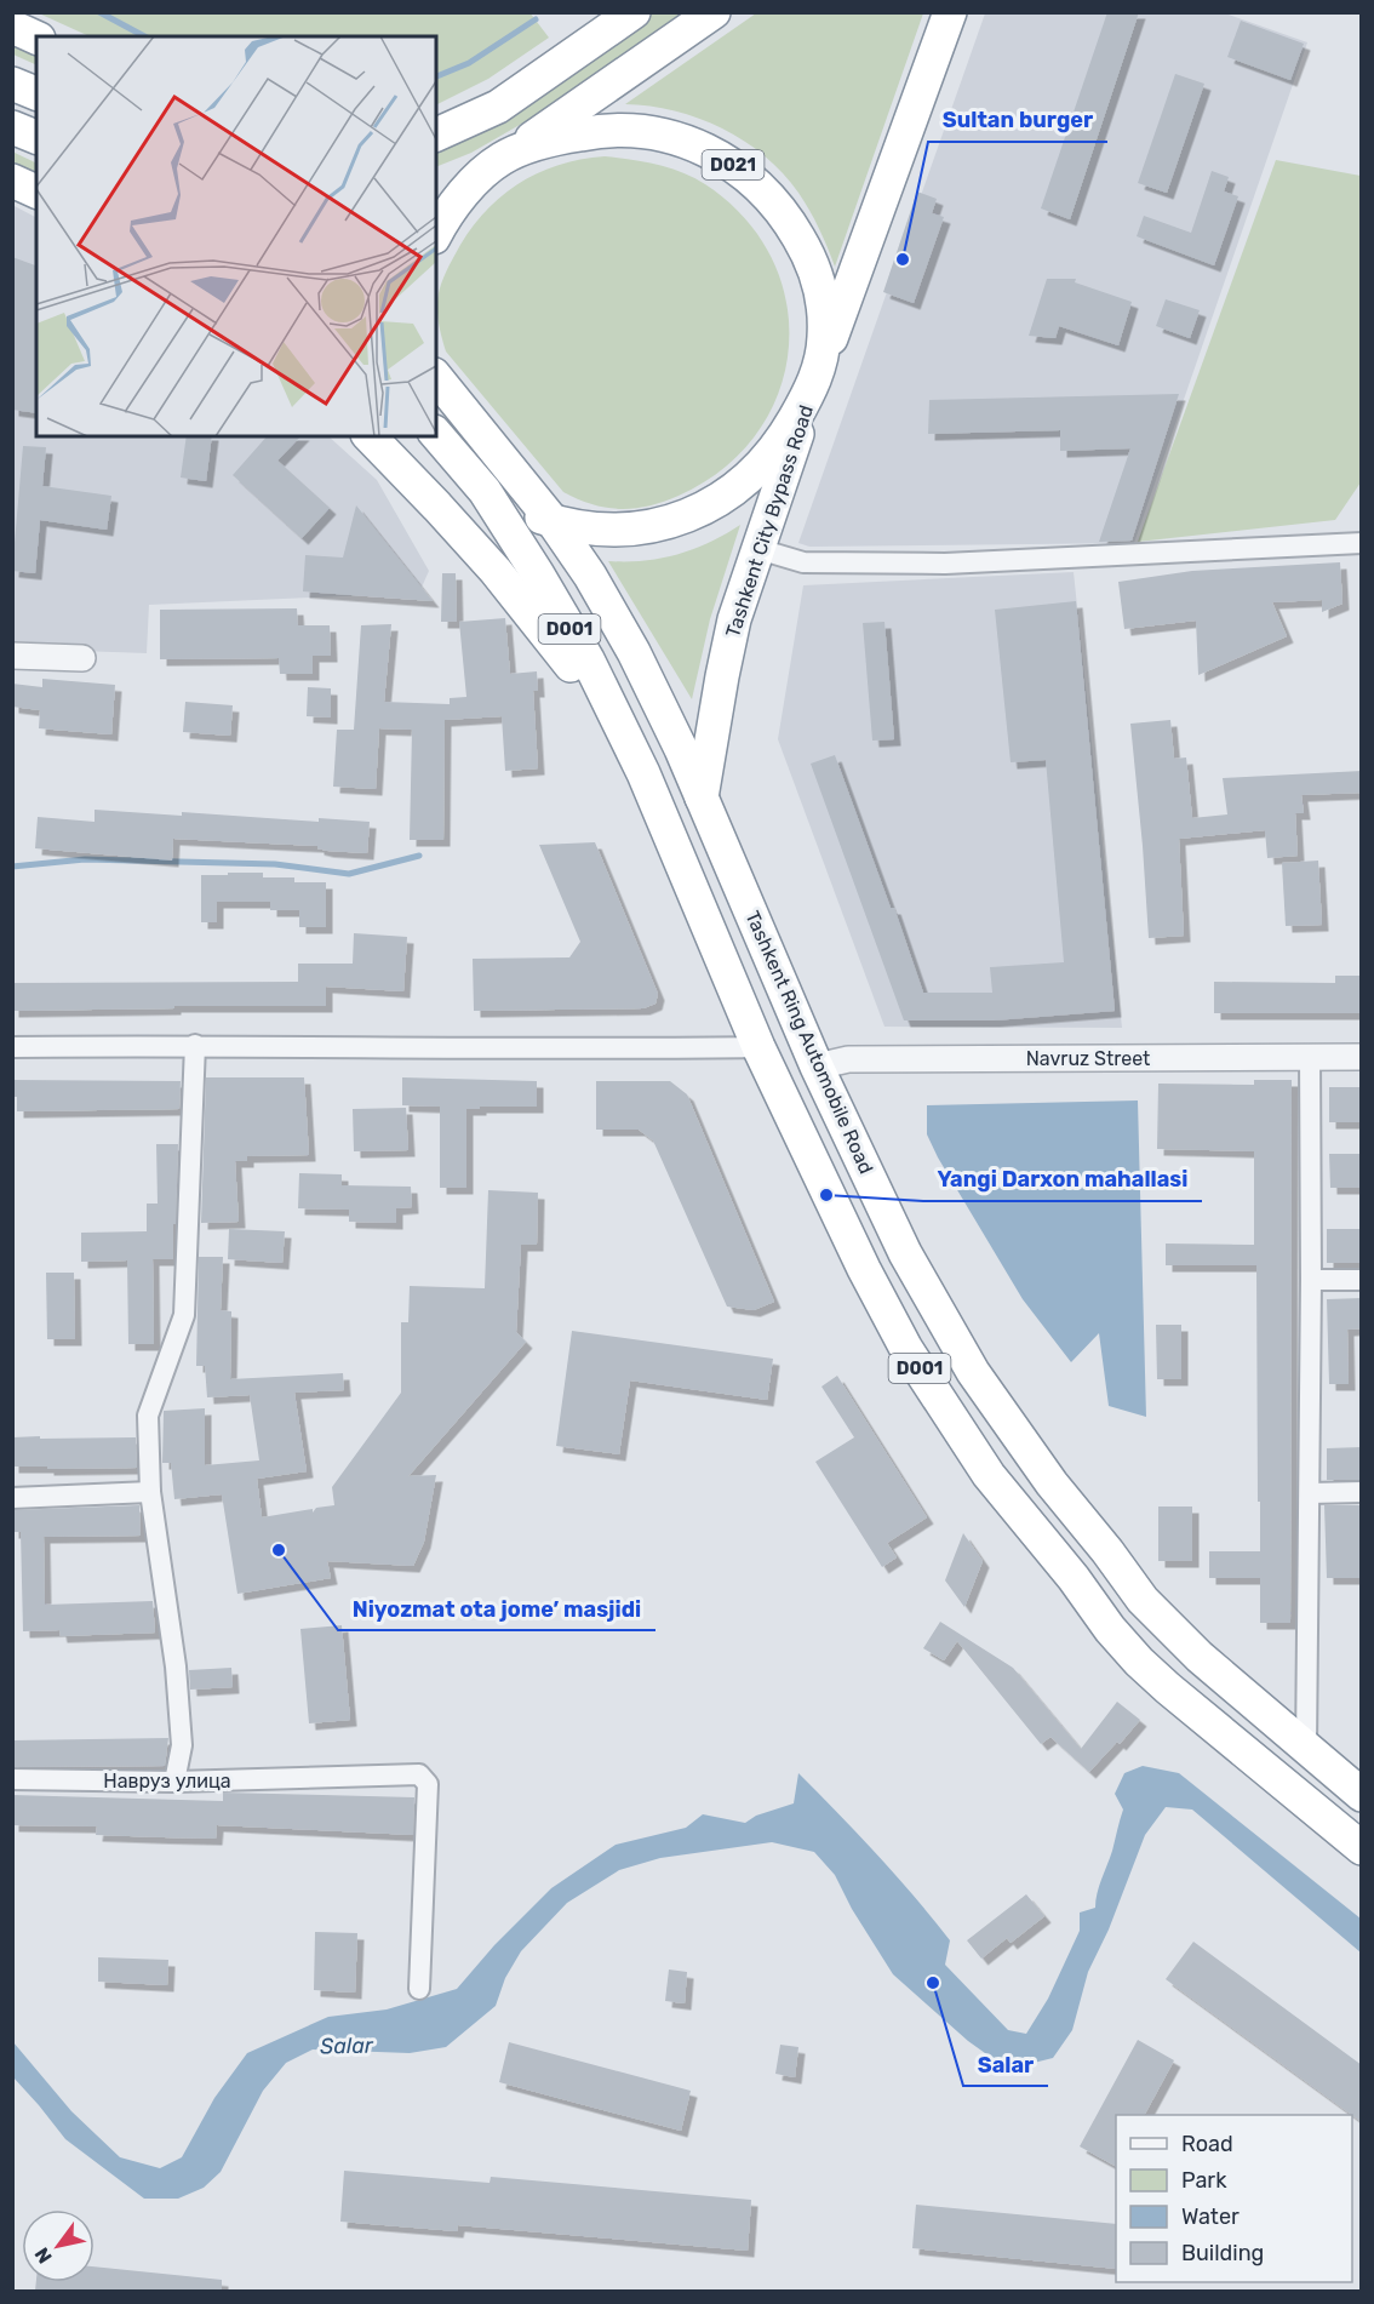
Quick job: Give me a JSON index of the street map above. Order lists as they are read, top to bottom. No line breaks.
{"streets":{"highway":["D021","Tashkent City Bypass Road","D001","Tashkent Ring Automobile Road"],"street":["Navruz Street","Навруз улица"]},"crossings":[["Tashkent City Bypass Road","D001"],["Tashkent City Bypass Road","Tashkent Ring Automobile Road"],["Tashkent Ring Automobile Road","Navruz Street"]],"water":["Salar"],"places":["Sultan burger","Yangi Darxon mahallasi","Niyozmat ota jome’ masjidi","Salar"],"legend":["Road","Park","Water","Building"],"north":"bottom left"}
